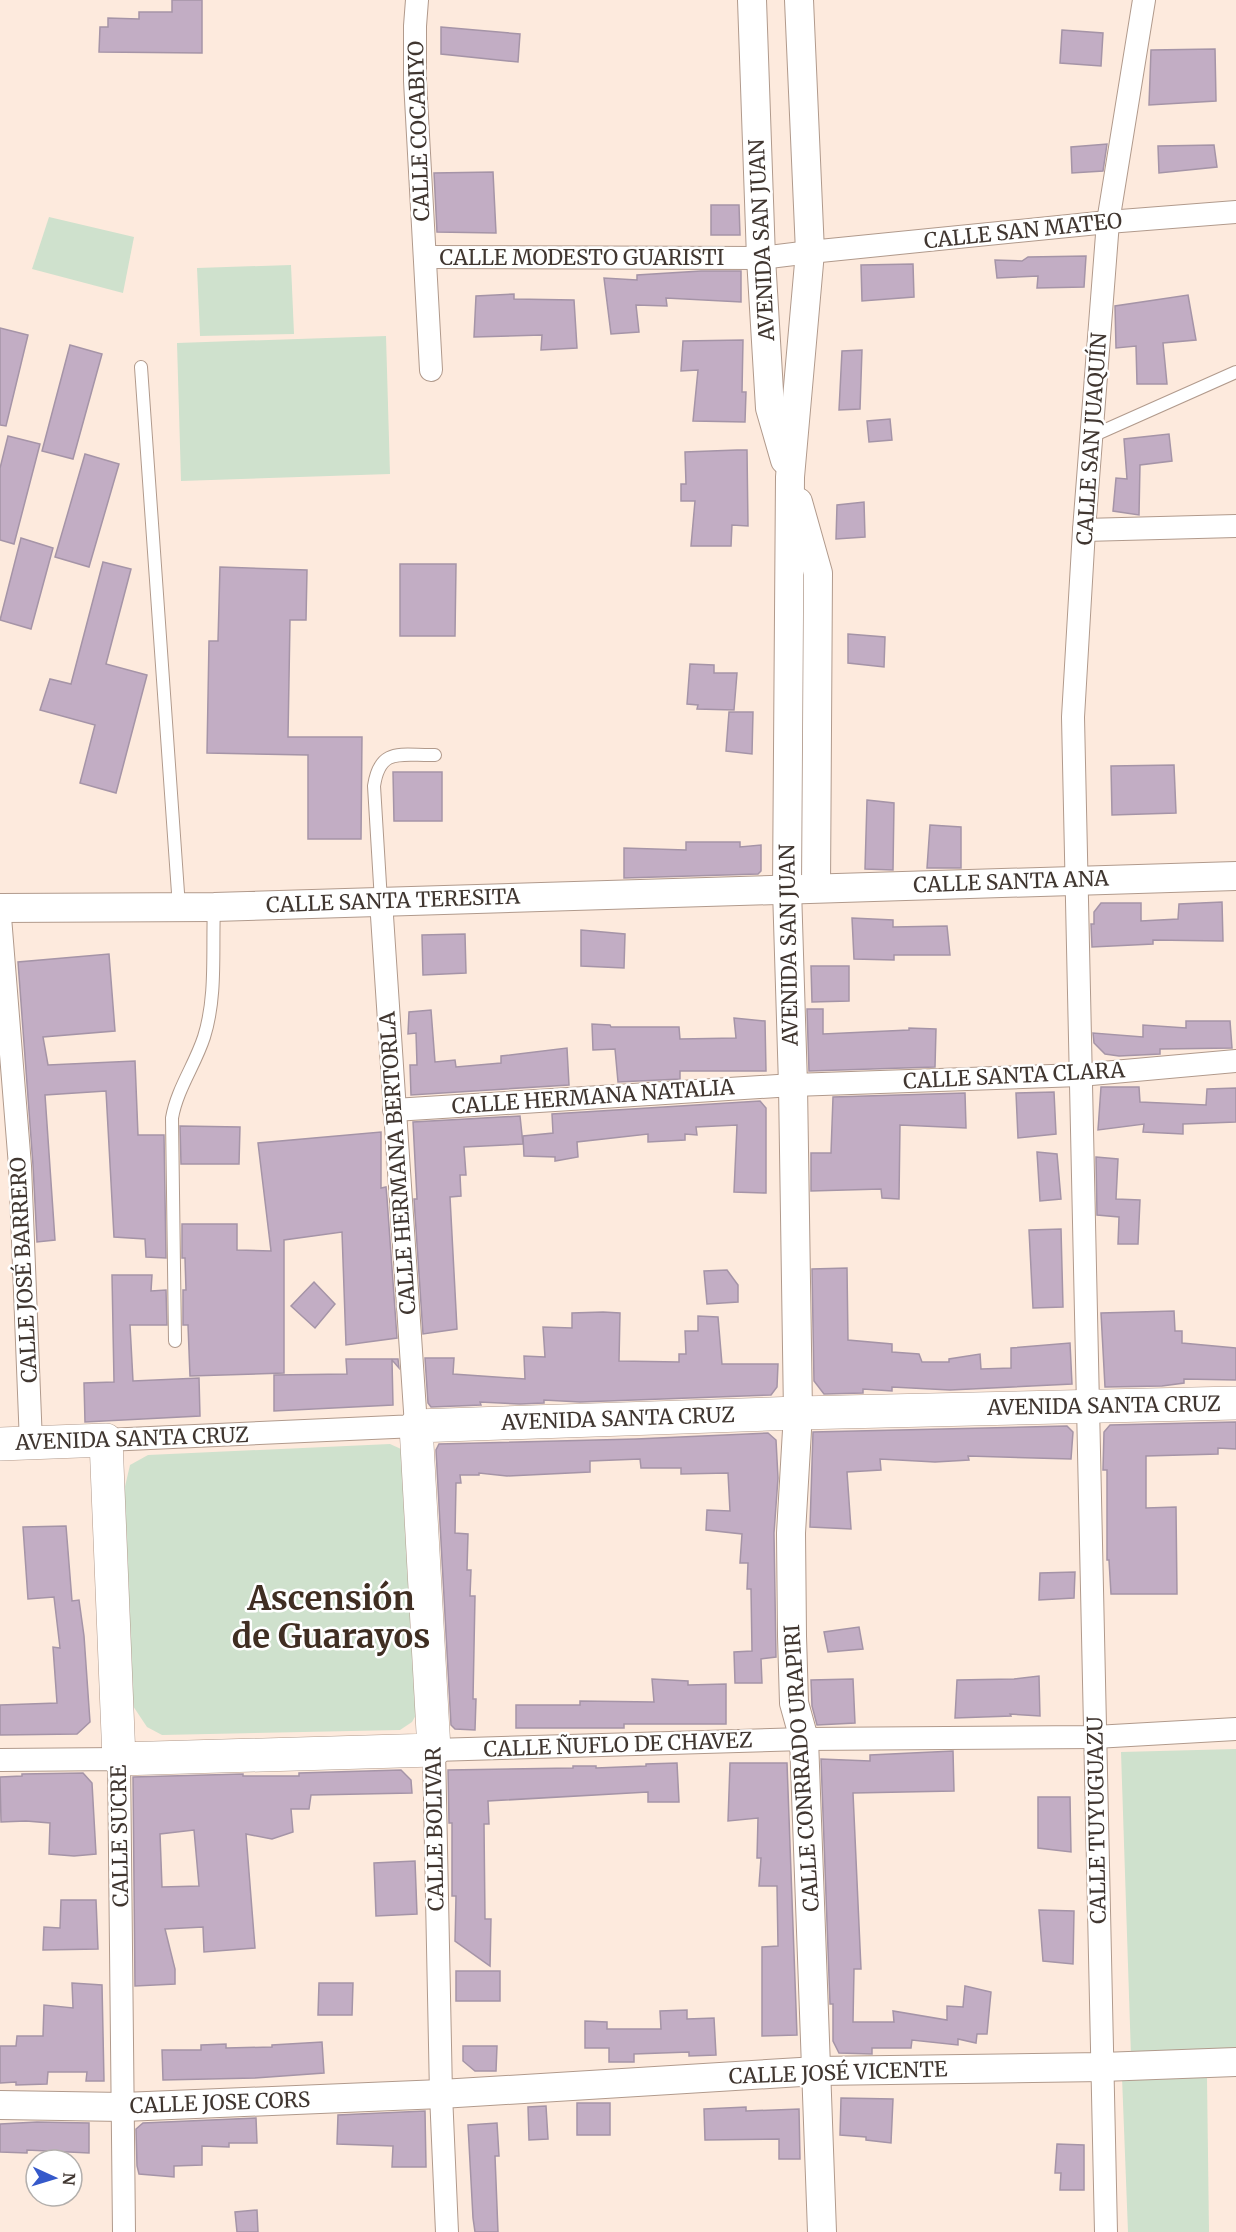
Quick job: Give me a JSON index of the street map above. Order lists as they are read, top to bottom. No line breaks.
{"streets":{"main road":["AVENIDA SANTA CRUZ","CALLE ÑUFLO DE CHAVEZ","CALLE BOLIVAR","CALLE SUCRE"],"street":["CALLE COCABIYO","CALLE SAN MATEO","AVENIDA SAN JUAN","CALLE MODESTO GUARISTI","CALLE SAN JUAQUÍN","CALLE SANTA ANA","CALLE SANTA TERESITA","CALLE SANTA CLARA","CALLE HERMANA NATALIA","CALLE HERMANA BERTORLA","CALLE JOSÉ BARRERO","CALLE CONRRADO URAPIRI","CALLE TUYUGUAZU","CALLE JOSÉ VICENTE","CALLE JOSE CORS"]},"crossings":[["CALLE COCABIYO","CALLE MODESTO GUARISTI"],["CALLE SAN MATEO","AVENIDA SAN JUAN"],["CALLE SAN MATEO","CALLE MODESTO GUARISTI"],["CALLE SAN MATEO","CALLE SAN JUAQUÍN"],["AVENIDA SAN JUAN","CALLE MODESTO GUARISTI"],["AVENIDA SAN JUAN","CALLE SANTA ANA"],["AVENIDA SAN JUAN","CALLE SANTA TERESITA"],["AVENIDA SAN JUAN","CALLE SANTA CLARA"],["AVENIDA SAN JUAN","CALLE HERMANA NATALIA"],["AVENIDA SAN JUAN","AVENIDA SANTA CRUZ"],["AVENIDA SAN JUAN","CALLE CONRRADO URAPIRI"],["CALLE SAN JUAQUÍN","CALLE SANTA ANA"],["CALLE SAN JUAQUÍN","CALLE SANTA CLARA"],["CALLE SAN JUAQUÍN","CALLE TUYUGUAZU"],["CALLE SANTA ANA","CALLE SANTA TERESITA"],["CALLE SANTA TERESITA","CALLE HERMANA BERTORLA"],["CALLE SANTA CLARA","CALLE HERMANA NATALIA"],["CALLE SANTA CLARA","CALLE TUYUGUAZU"],["CALLE HERMANA NATALIA","CALLE HERMANA BERTORLA"],["CALLE HERMANA BERTORLA","AVENIDA SANTA CRUZ"],["CALLE HERMANA BERTORLA","CALLE BOLIVAR"],["CALLE JOSÉ BARRERO","AVENIDA SANTA CRUZ"],["AVENIDA SANTA CRUZ","CALLE CONRRADO URAPIRI"],["AVENIDA SANTA CRUZ","CALLE TUYUGUAZU"],["AVENIDA SANTA CRUZ","CALLE BOLIVAR"],["AVENIDA SANTA CRUZ","CALLE SUCRE"],["CALLE ÑUFLO DE CHAVEZ","CALLE CONRRADO URAPIRI"],["CALLE ÑUFLO DE CHAVEZ","CALLE TUYUGUAZU"],["CALLE ÑUFLO DE CHAVEZ","CALLE BOLIVAR"],["CALLE ÑUFLO DE CHAVEZ","CALLE SUCRE"],["CALLE CONRRADO URAPIRI","CALLE JOSÉ VICENTE"],["CALLE TUYUGUAZU","CALLE JOSÉ VICENTE"],["CALLE BOLIVAR","CALLE JOSÉ VICENTE"],["CALLE BOLIVAR","CALLE JOSE CORS"],["CALLE SUCRE","CALLE JOSE CORS"],["CALLE JOSÉ VICENTE","CALLE JOSE CORS"]],"districts":["Ascensión de Guarayos"],"north":"right"}
